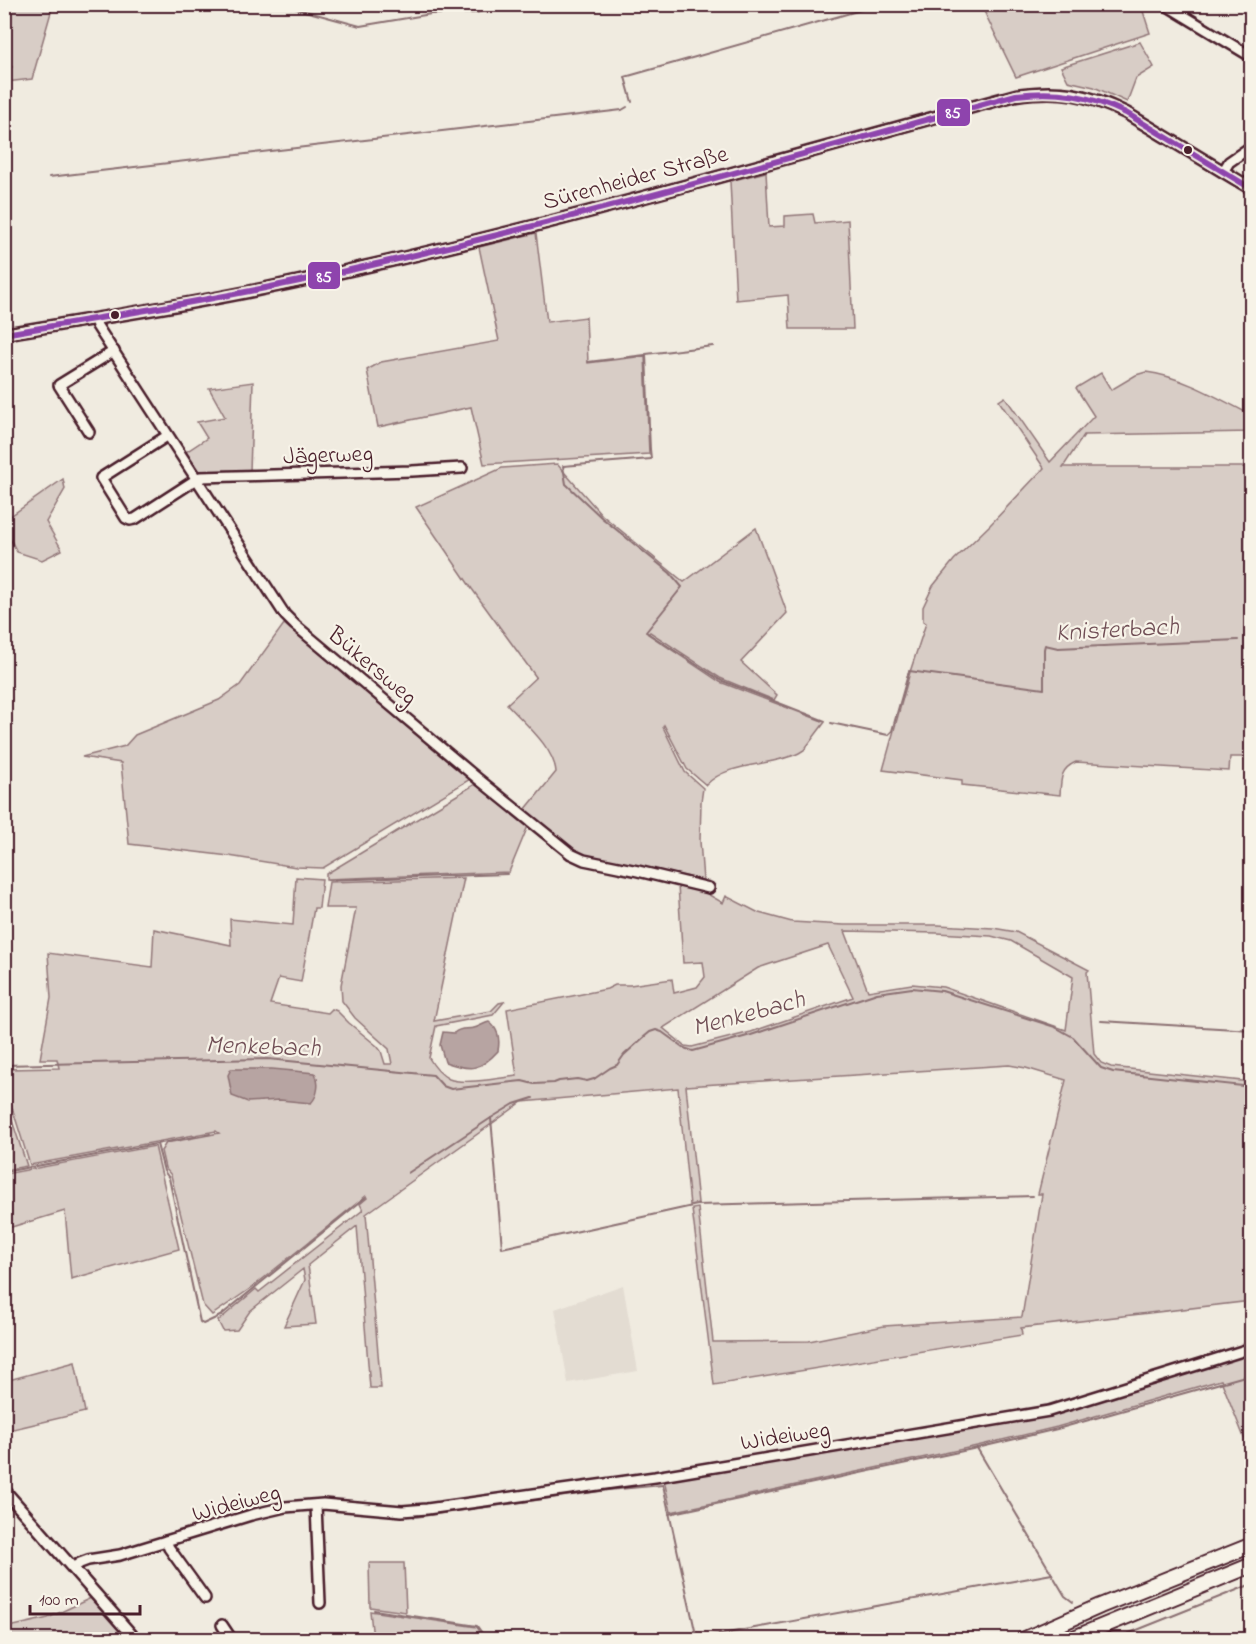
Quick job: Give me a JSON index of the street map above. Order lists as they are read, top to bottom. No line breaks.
{"streets":{"main road":["Sürenheider Straße"],"street":["Jägerweg","Bükersweg","Wideiweg"]},"crossings":[["Sürenheider Straße","Bükersweg"],["Jägerweg","Bükersweg"]],"water":["Knisterbach","Menkebach"],"lines":["transit line 85"],"scale_bar":"100 m"}
